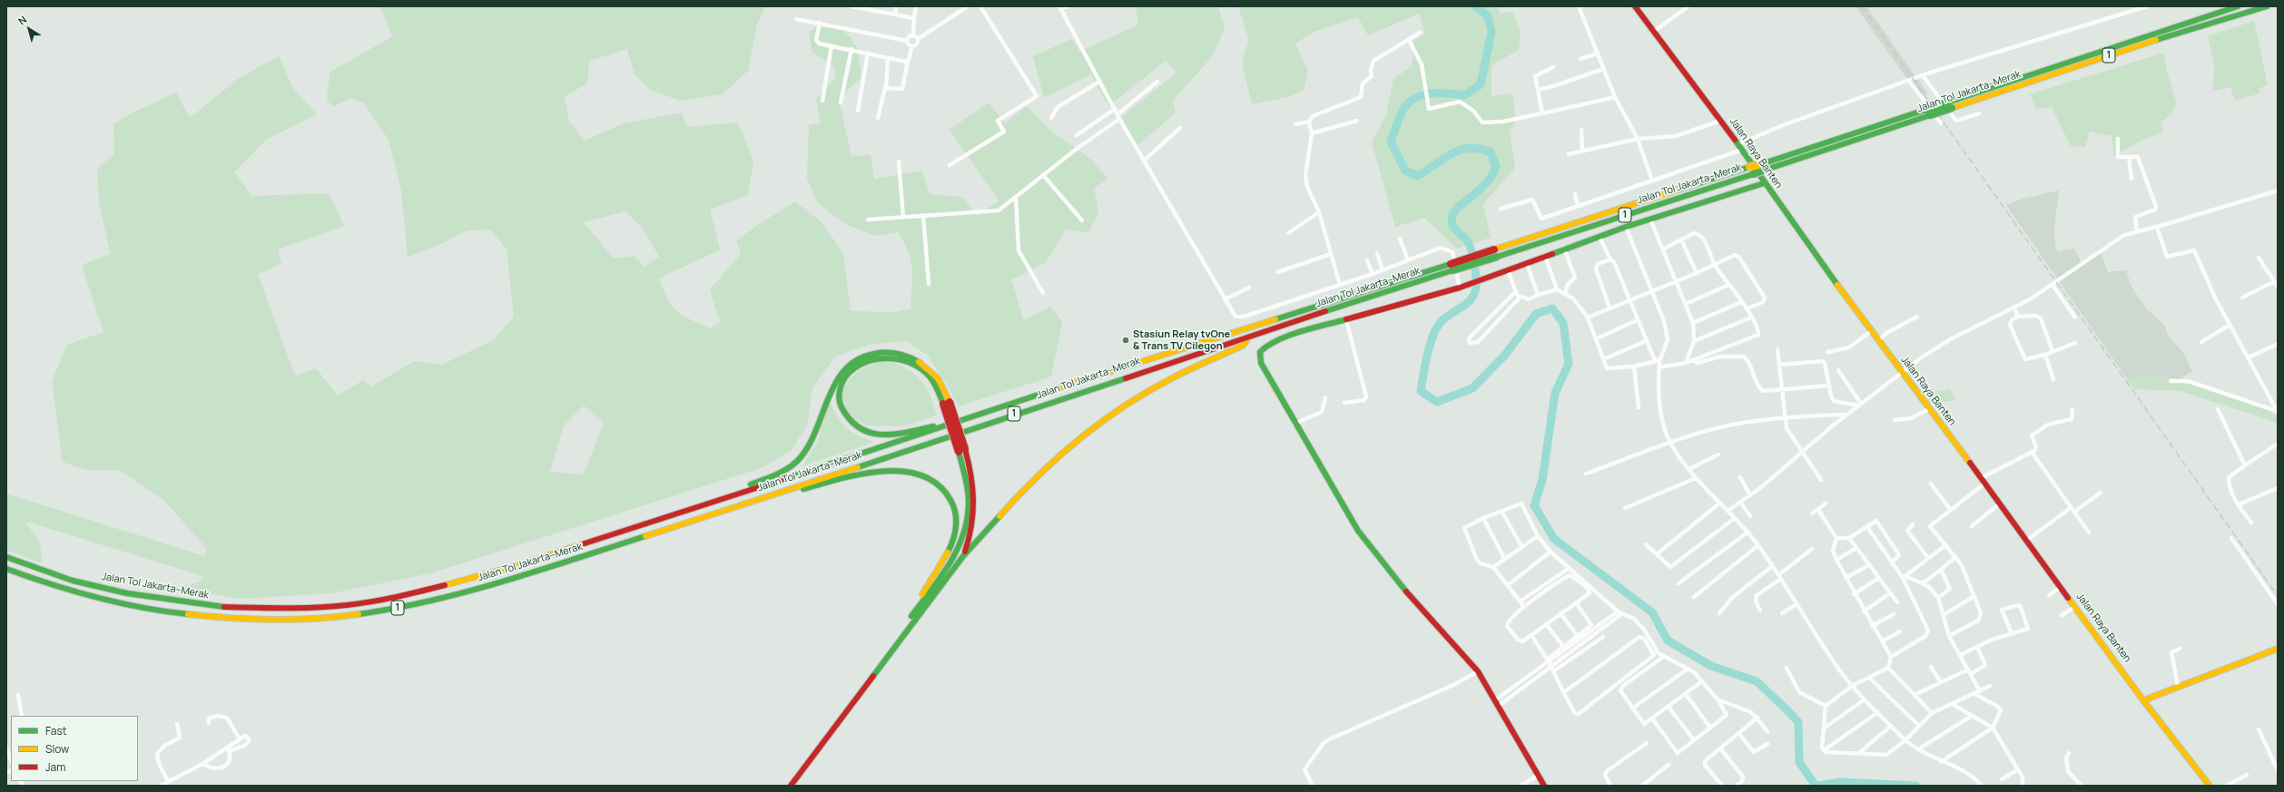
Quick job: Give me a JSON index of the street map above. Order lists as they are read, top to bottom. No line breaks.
{"streets":{"main road":["1","Jalan Tol Jakarta–Merak","Jalan Raya Banten"]},"places":["Stasiun Relay tvOne & Trans TV Cilegon"],"legend":["Fast","Slow","Jam"],"north":"top left"}
